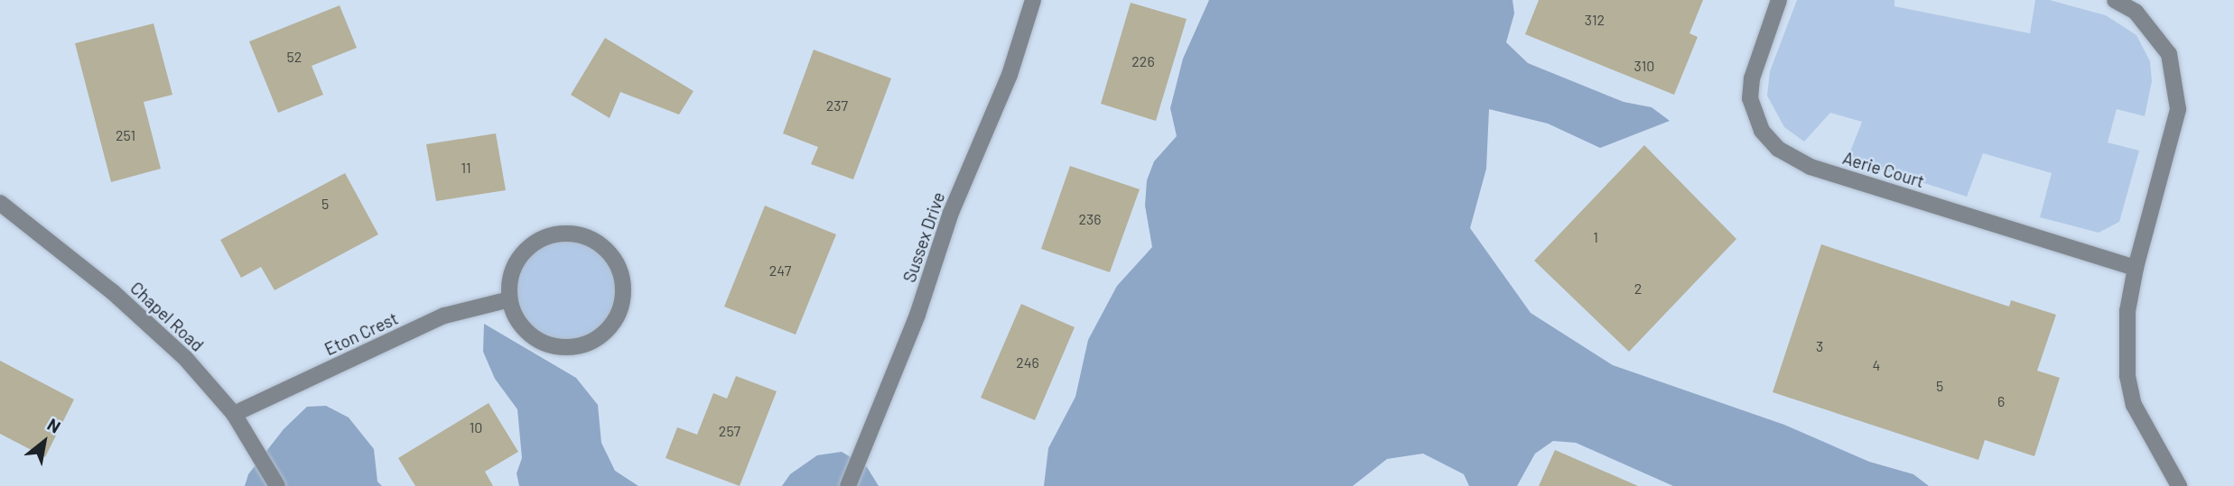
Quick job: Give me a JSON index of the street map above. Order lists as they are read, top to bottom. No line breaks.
{"streets":{"street":["Aerie Court","Sussex Drive","Chapel Road","Eton Crest"]},"crossings":[["Chapel Road","Eton Crest"]],"house_numbers":["312","52","226","310","237","251","11","5","236","1","247","2","3","246","4","5","6","10","257"],"north":"top right"}
